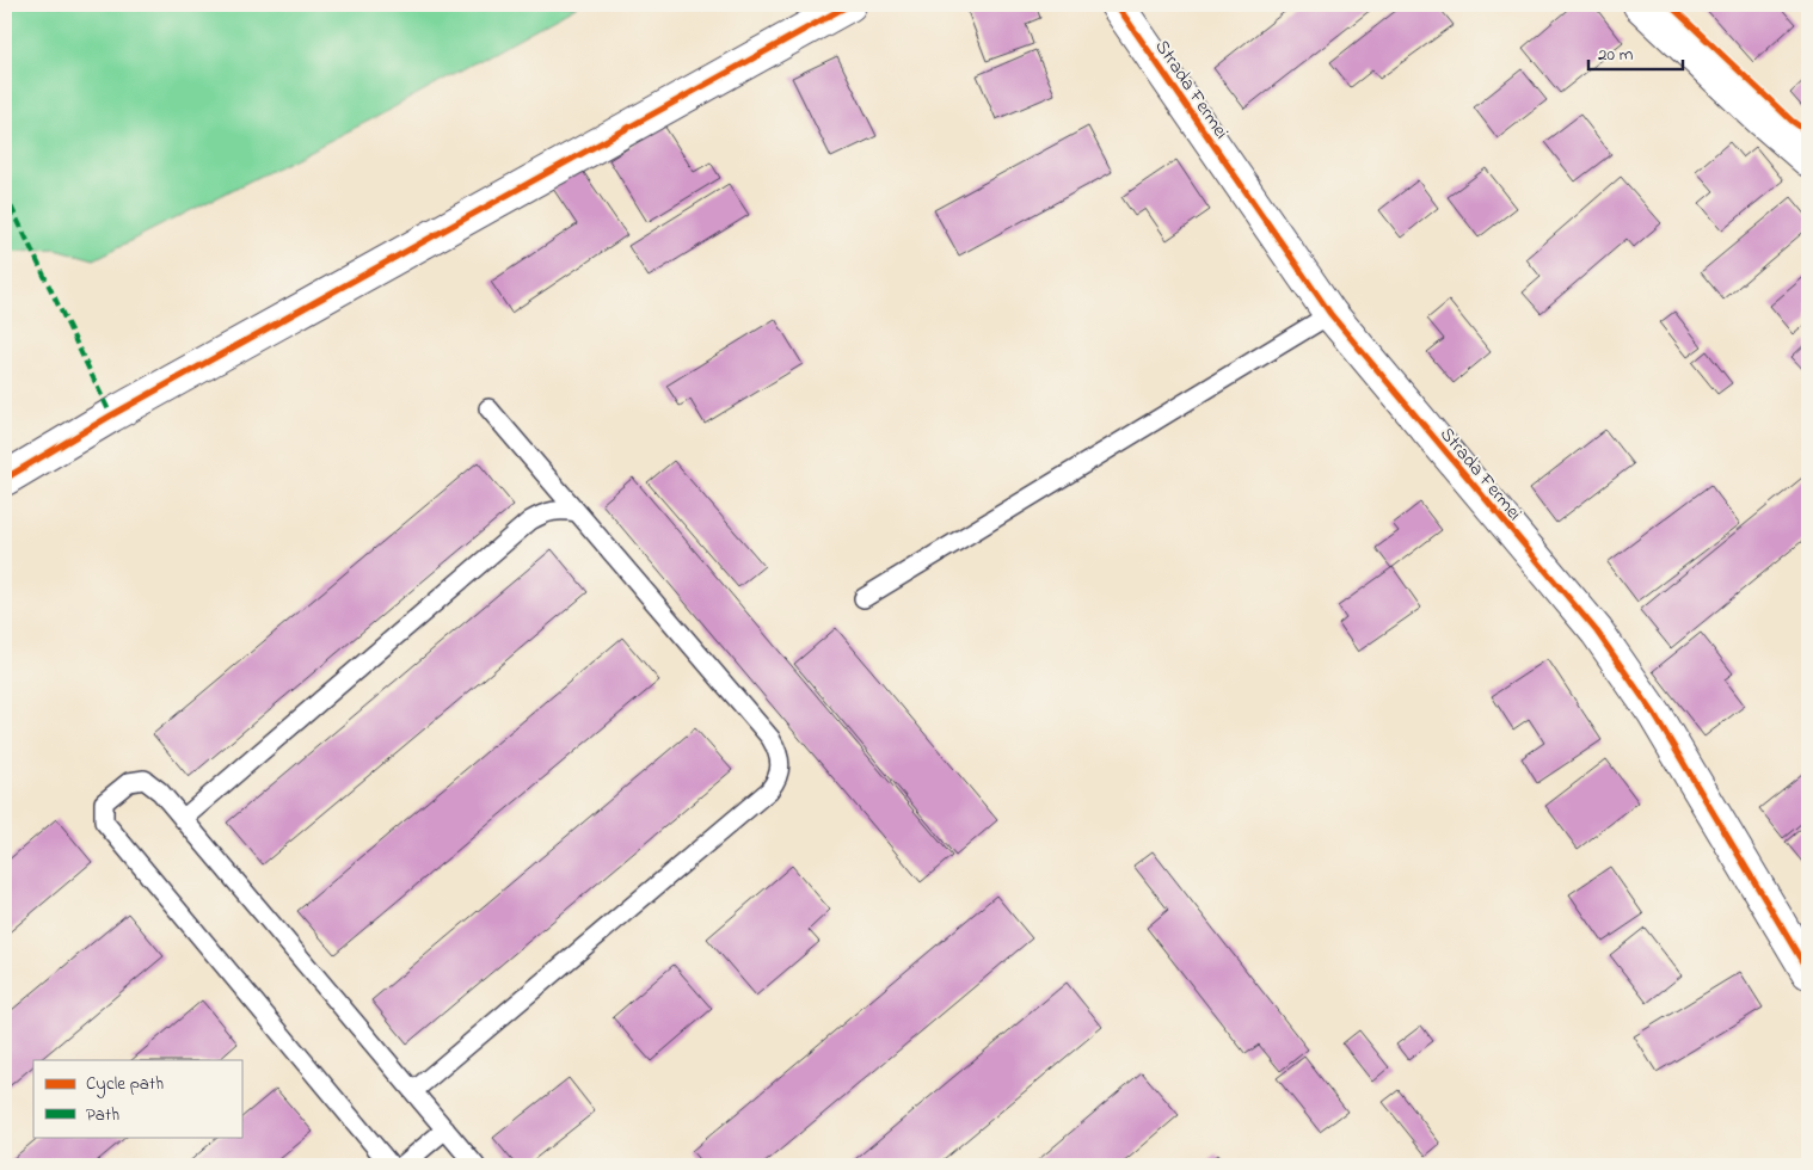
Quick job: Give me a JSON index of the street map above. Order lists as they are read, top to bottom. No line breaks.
{"streets":{"street":["Strada Fermei"]},"legend":["Cycle path","Path"],"scale_bar":"20 m"}
